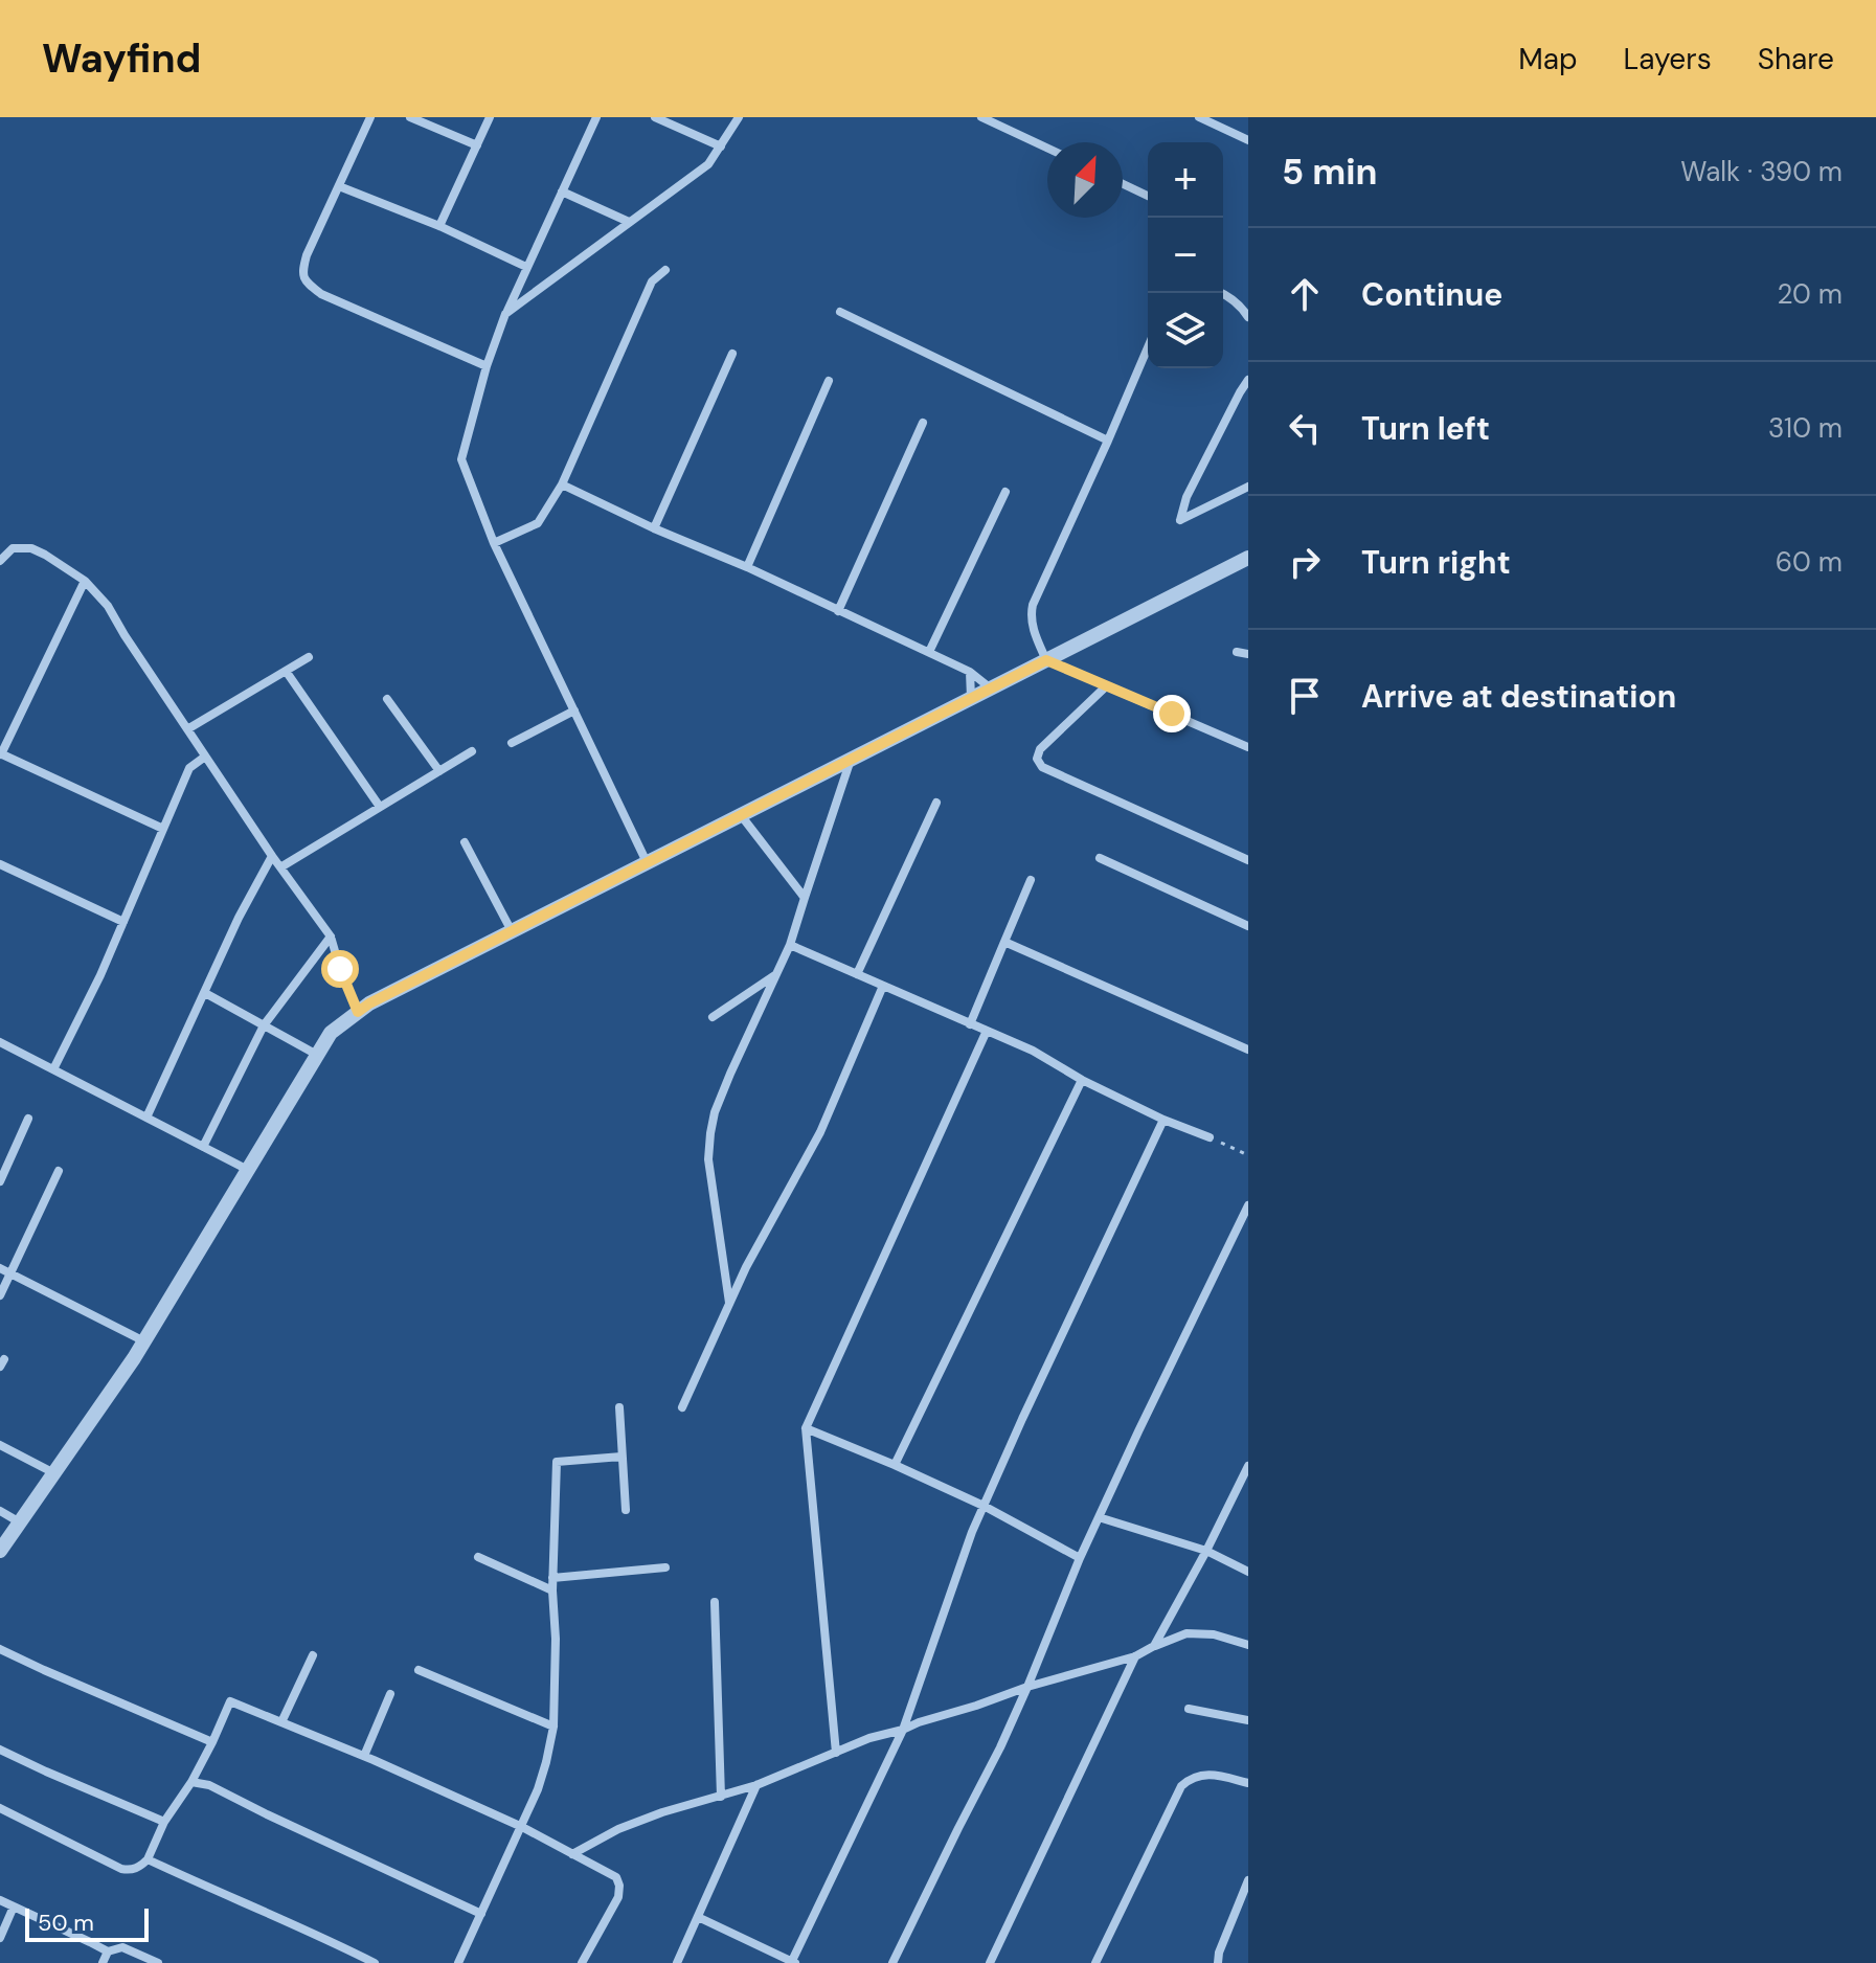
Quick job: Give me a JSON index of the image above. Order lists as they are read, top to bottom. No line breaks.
{"scale_bar":"50 m","north":"top right","page":{"header":"Wayfind","nav":["Map","Layers","Share"],"heading":["5 min","Walk · 390 m"],"map_buttons":["+","−"],"list":[["Continue","20 m"],["Turn left","310 m"],["Turn right","60 m"],"Arrive at destination"],"scale":"50 m"}}
